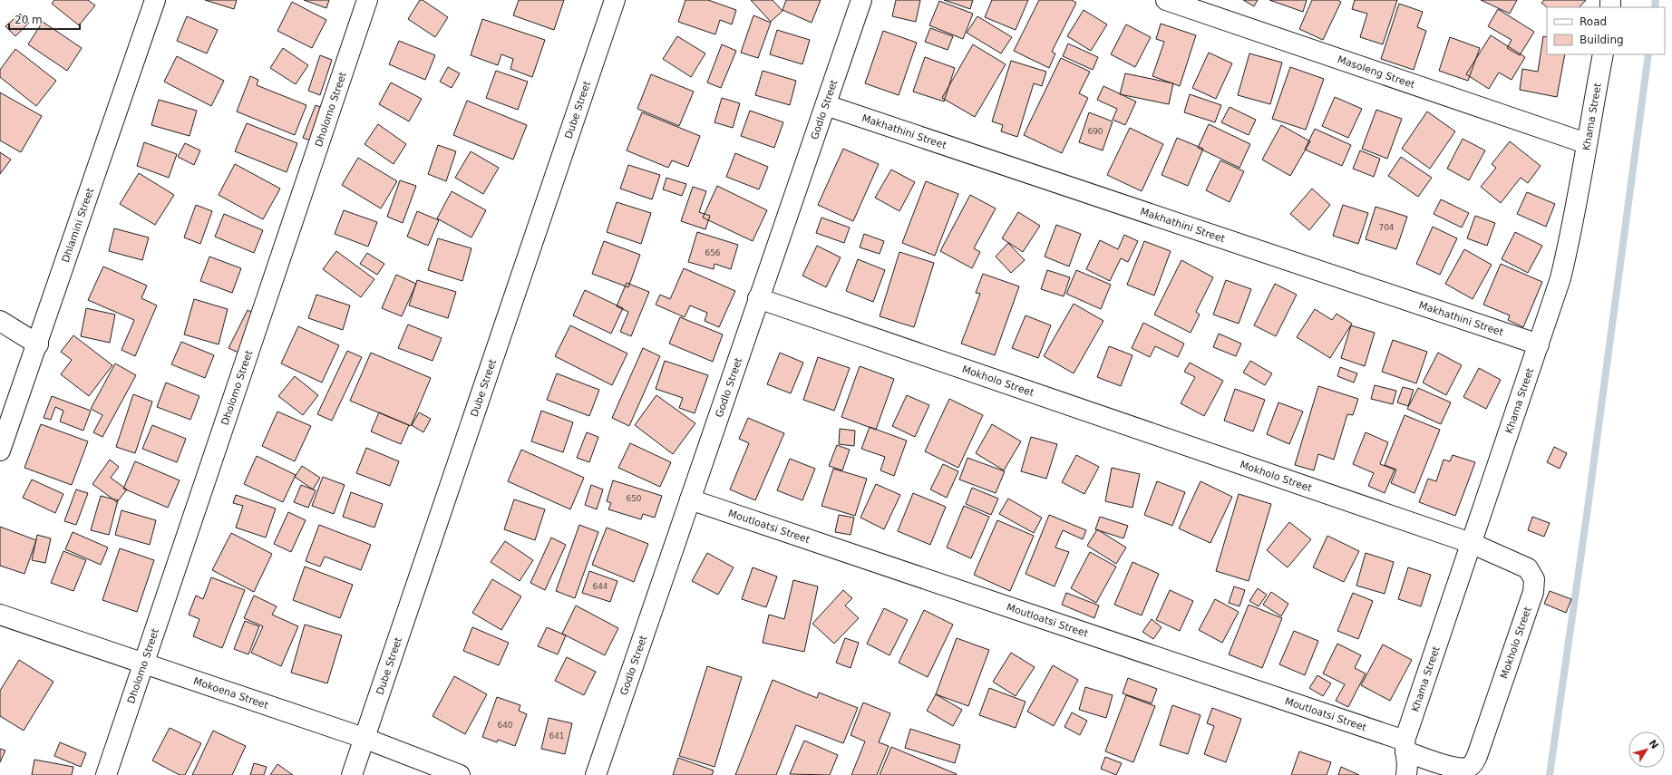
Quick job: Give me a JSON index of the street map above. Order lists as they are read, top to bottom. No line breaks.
{"streets":{"street":["Masoleng Street","Dholomo Street","Dube Street","Godlo Street","Khama Street","Makhathini Street","Dhlamini Street","Mokholo Street","Moutloatsi Street","Mokoena Street"]},"crossings":[["Masoleng Street","Khama Street"],["Dholomo Street","Mokoena Street"],["Dube Street","Mokoena Street"],["Godlo Street","Makhathini Street"],["Godlo Street","Mokholo Street"],["Godlo Street","Moutloatsi Street"],["Khama Street","Makhathini Street"],["Khama Street","Mokholo Street"],["Khama Street","Moutloatsi Street"],["Mokholo Street","Moutloatsi Street"]],"house_numbers":["690","704","656","650","644","640","641"],"legend":["Road","Building"],"scale_bar":"20 m","north":"top right"}
